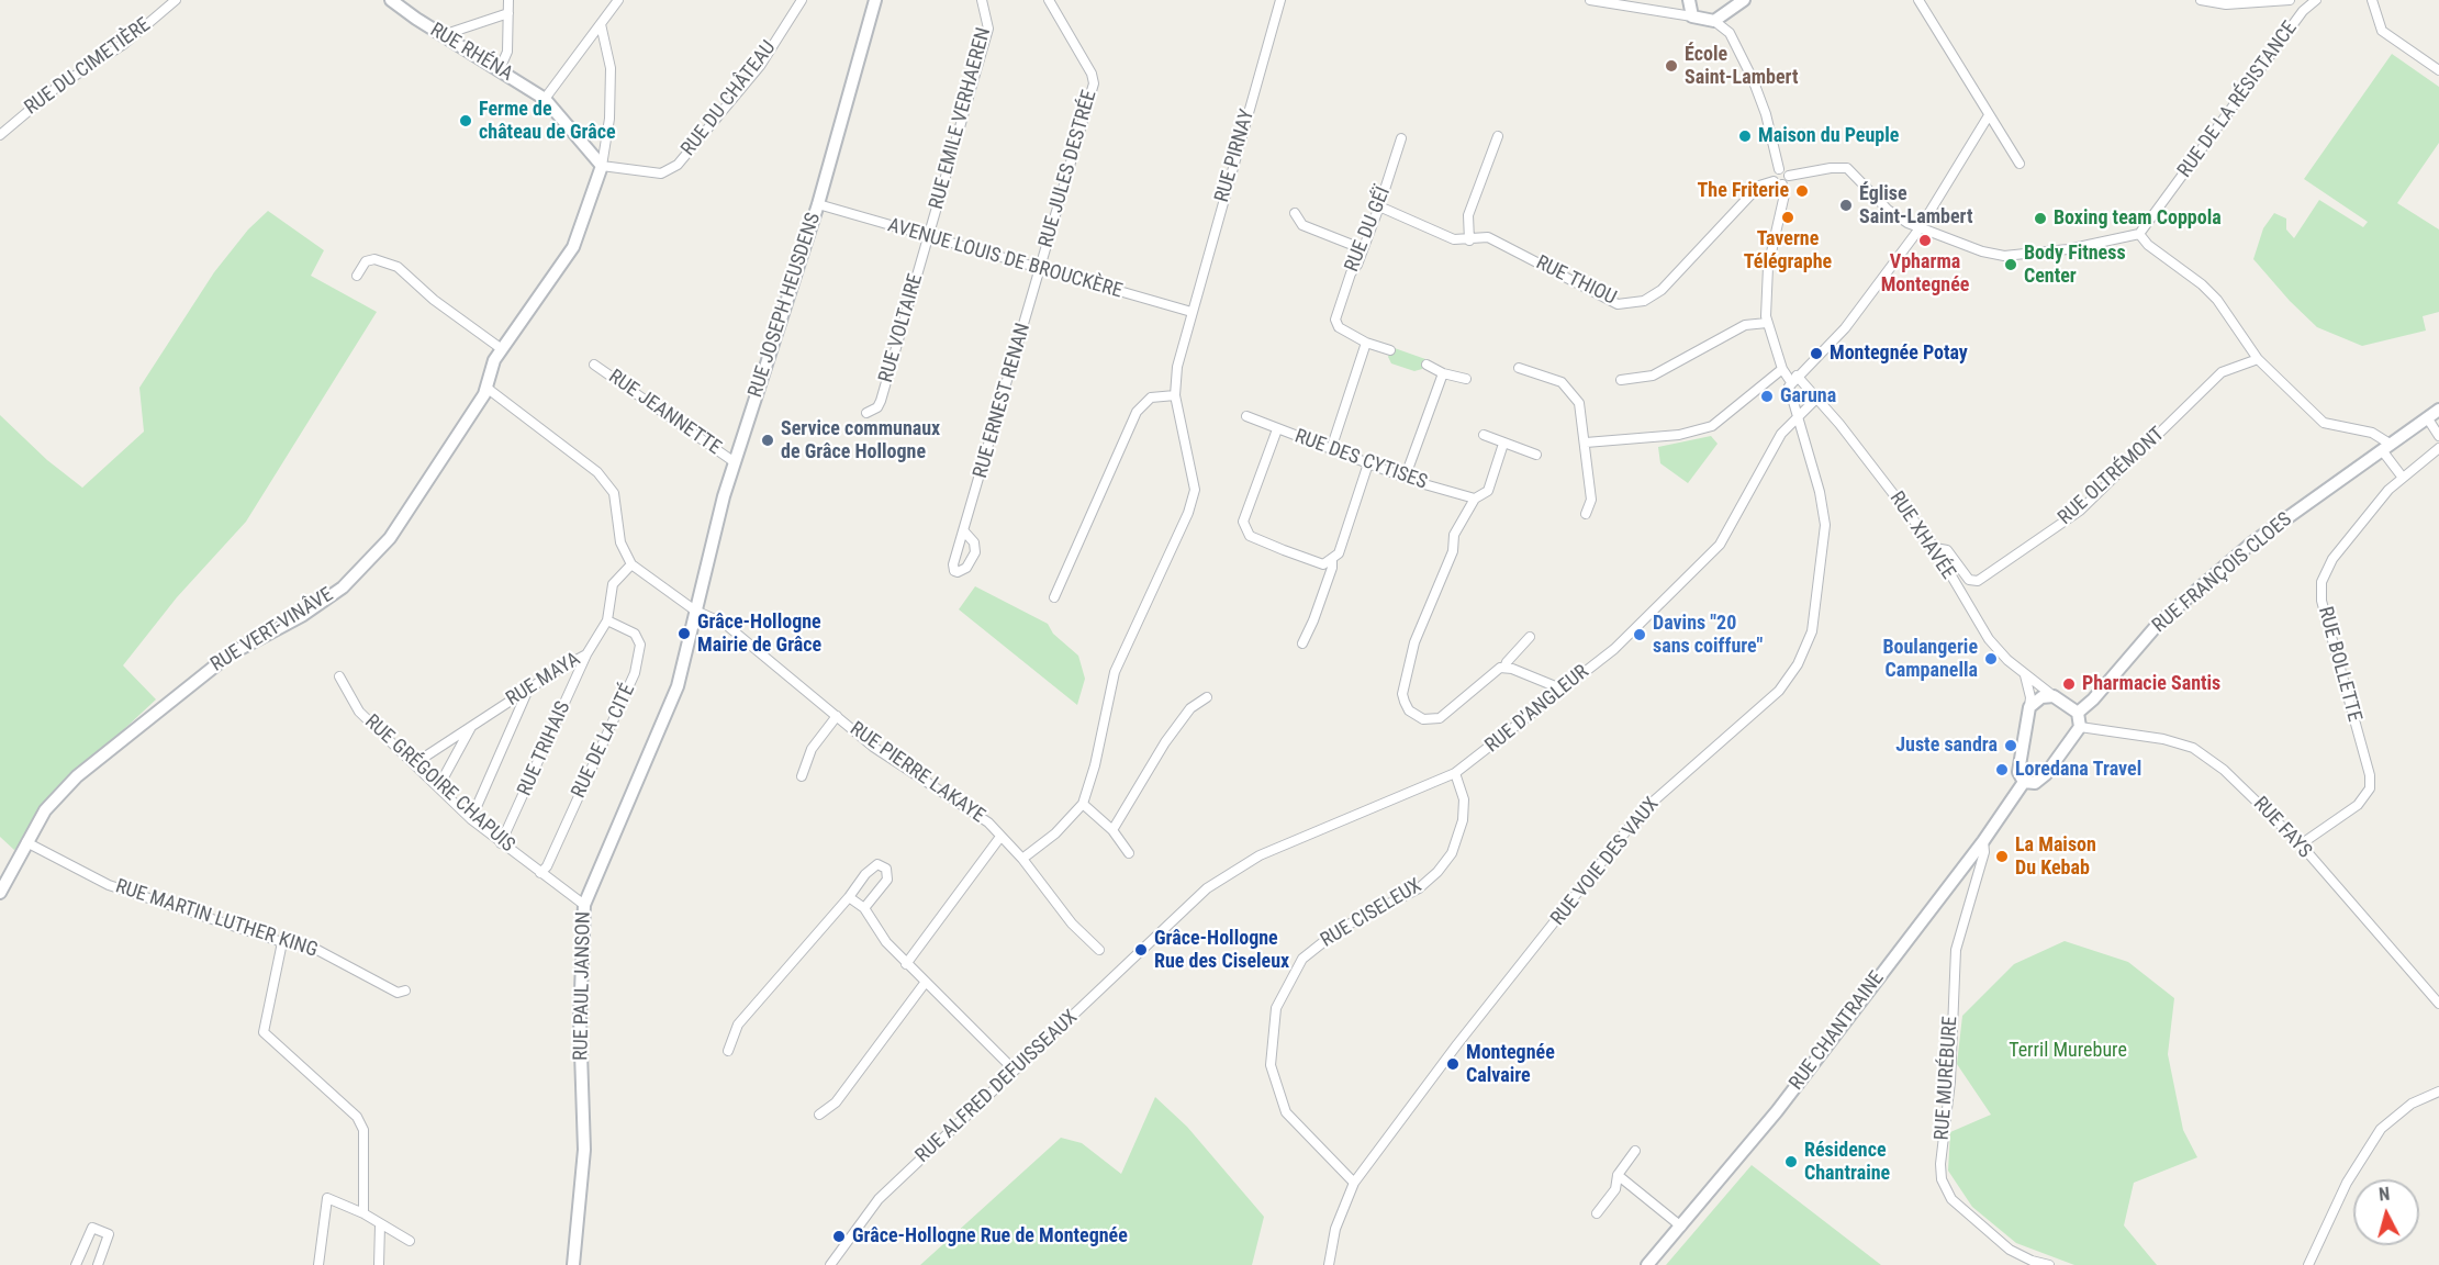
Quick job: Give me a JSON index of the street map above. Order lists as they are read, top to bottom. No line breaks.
{"streets":{"street":["RUE RHÉNA","RUE DU CIMETIÈRE","RUE DU CHÂTEAU","RUE DE LA RÉSISTANCE","RUE EMILE VERHAEREN","RUE PIRNAY","RUE JULES DESTRÉE","RUE DU GÉÏ","AVENUE LOUIS DE BROUCKÈRE","RUE THIOU","RUE JOSEPH HEUSDENS","RUE VOLTAIRE","RUE ERNEST RENAN","RUE JEANNETTE","RUE DES CYTISES","RUE OLTRÉMONT","RUE XHAVÉE","RUE FRANÇOIS CLOES","RUE VERT-VINÂVE","RUE BOLLETTE","RUE MAYA","RUE D'ANGLEUR","RUE DE LA CITÉ","RUE TRIHAIS","RUE PIERRE LAKAYE","RUE GRÉGOIRE CHAPUIS","RUE FAYS","RUE VOIE DES VAUX","RUE CISELEUX","RUE MARTIN LUTHER KING","RUE PAUL JANSON","RUE CHANTRAINE","RUE MURÉBURE","RUE ALFRED DEFUISSEAUX"]},"crossings":[["RUE RHÉNA","RUE DU CHÂTEAU"],["RUE RHÉNA","RUE VERT-VINÂVE"],["RUE DU CHÂTEAU","RUE VERT-VINÂVE"],["RUE EMILE VERHAEREN","AVENUE LOUIS DE BROUCKÈRE"],["RUE EMILE VERHAEREN","RUE VOLTAIRE"],["RUE PIRNAY","AVENUE LOUIS DE BROUCKÈRE"],["RUE JULES DESTRÉE","AVENUE LOUIS DE BROUCKÈRE"],["RUE JULES DESTRÉE","RUE ERNEST RENAN"],["RUE DU GÉÏ","RUE THIOU"],["AVENUE LOUIS DE BROUCKÈRE","RUE JOSEPH HEUSDENS"],["AVENUE LOUIS DE BROUCKÈRE","RUE VOLTAIRE"],["AVENUE LOUIS DE BROUCKÈRE","RUE ERNEST RENAN"],["RUE JOSEPH HEUSDENS","RUE JEANNETTE"],["RUE JOSEPH HEUSDENS","RUE PIERRE LAKAYE"],["RUE JOSEPH HEUSDENS","RUE PAUL JANSON"],["RUE OLTRÉMONT","RUE XHAVÉE"],["RUE XHAVÉE","RUE D'ANGLEUR"],["RUE XHAVÉE","RUE VOIE DES VAUX"],["RUE VERT-VINÂVE","RUE MARTIN LUTHER KING"],["RUE BOLLETTE","RUE FAYS"],["RUE MAYA","RUE DE LA CITÉ"],["RUE MAYA","RUE TRIHAIS"],["RUE MAYA","RUE PIERRE LAKAYE"],["RUE MAYA","RUE GRÉGOIRE CHAPUIS"],["RUE D'ANGLEUR","RUE VOIE DES VAUX"],["RUE D'ANGLEUR","RUE CISELEUX"],["RUE D'ANGLEUR","RUE ALFRED DEFUISSEAUX"],["RUE DE LA CITÉ","RUE GRÉGOIRE CHAPUIS"],["RUE TRIHAIS","RUE GRÉGOIRE CHAPUIS"],["RUE PIERRE LAKAYE","RUE PAUL JANSON"],["RUE GRÉGOIRE CHAPUIS","RUE PAUL JANSON"],["RUE VOIE DES VAUX","RUE CISELEUX"],["RUE CHANTRAINE","RUE MURÉBURE"]],"parks":["Terril Murebure"],"places":["École Saint-Lambert","Ferme de château de Grâce","Maison du Peuple","The Friterie","Église Saint-Lambert","Taverne Télégraphe","Boxing team Coppola","Vpharma Montegnée","Body Fitness Center","Montegnée Potay","Garuna","Service communaux de Grâce Hollogne","Grâce-Hollogne Mairie de Grâce","Davins \"20 sans coiffure\"","Boulangerie Campanella","Pharmacie Santis","Juste sandra","Loredana Travel","La Maison Du Kebab","Grâce-Hollogne Rue des Ciseleux","Montegnée Calvaire","Résidence Chantraine","Grâce-Hollogne Rue de Montegnée"],"north":"top"}
